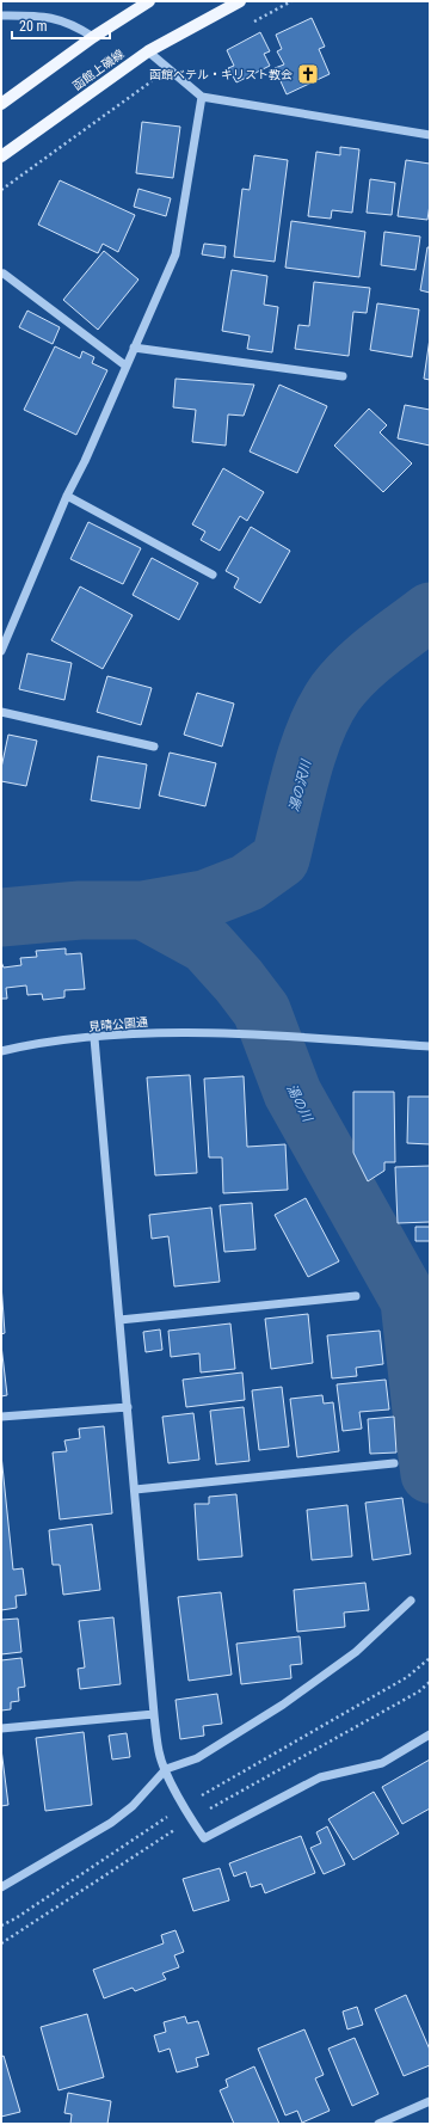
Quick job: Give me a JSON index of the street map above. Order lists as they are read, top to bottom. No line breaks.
{"streets":{"main road":["函館上磯線"],"street":["見晴公園通"]},"water":["湯の沢川","湯の川"],"places":{"church":["函館ベテル・キリスト教会"]},"scale_bar":"20 m"}
